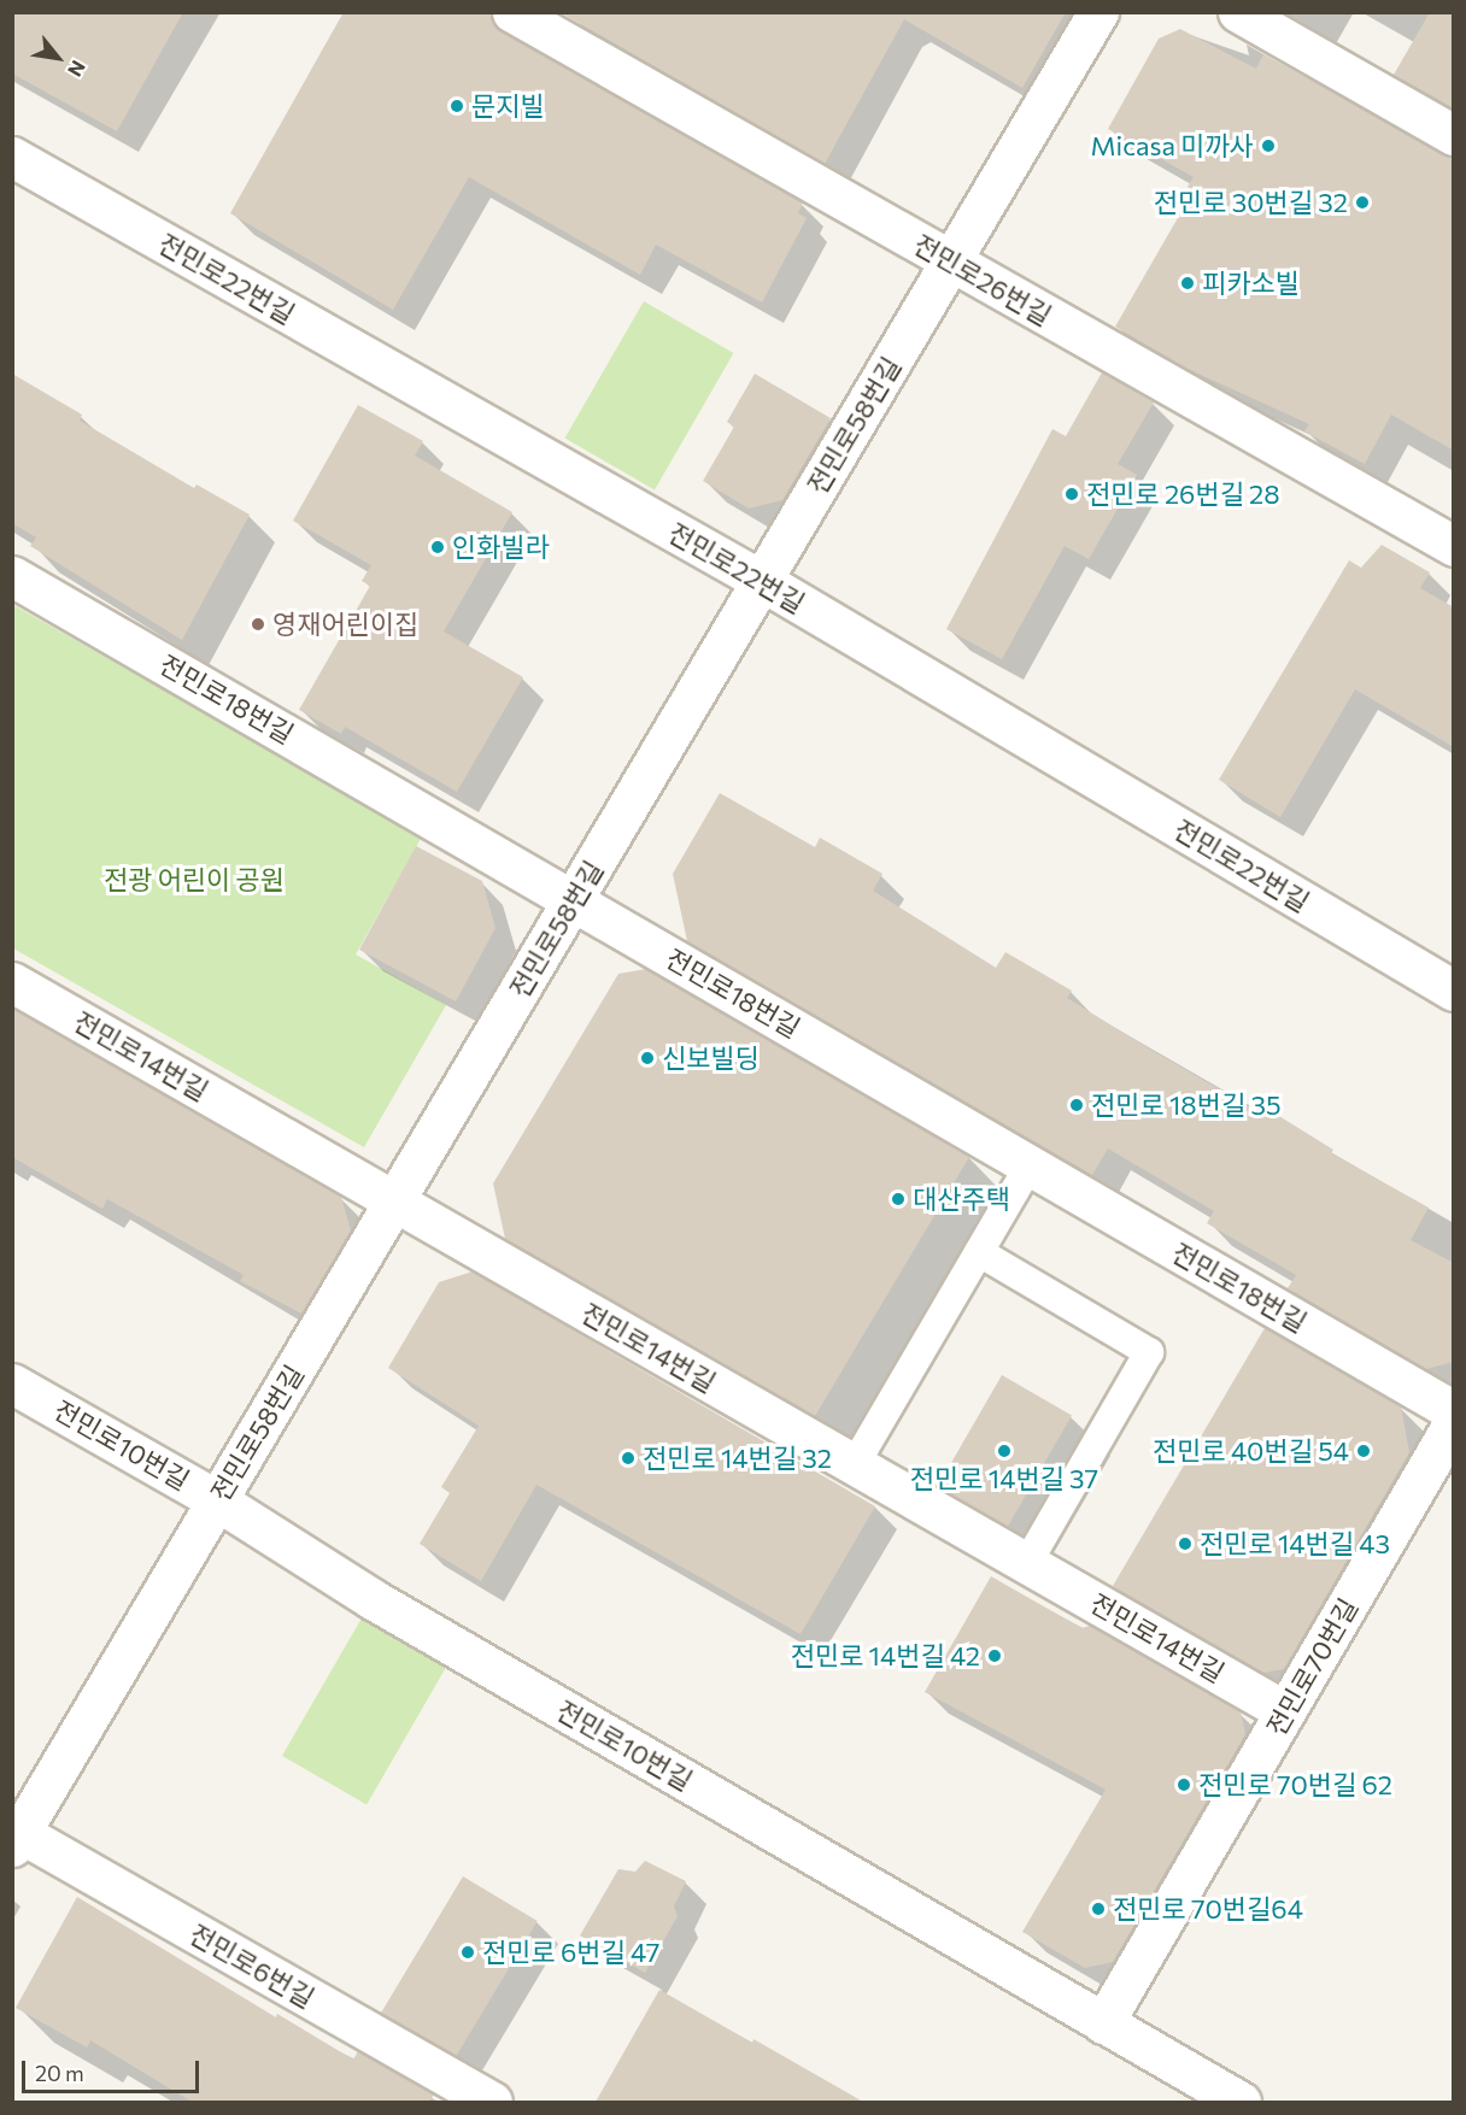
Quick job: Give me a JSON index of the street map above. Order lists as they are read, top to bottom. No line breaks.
{"streets":{"street":["전민로22번길","전민로26번길","전민로58번길","전민로18번길","전민로14번길","전민로10번길","전민로70번길","전민로6번길"]},"crossings":[["전민로22번길","전민로58번길"],["전민로26번길","전민로58번길"],["전민로58번길","전민로18번길"],["전민로58번길","전민로14번길"],["전민로58번길","전민로10번길"],["전민로58번길","전민로6번길"],["전민로14번길","전민로70번길"],["전민로10번길","전민로70번길"]],"parks":["전광 어린이 공원"],"places":["문지빌","Micasa 미까사","전민로 30번길 32","피카소빌","전민로 26번길 28","인화빌라","영재어린이집","신보빌딩","전민로 18번길 35","대산주택","전민로 14번길 37","전민로 40번길 54","전민로 14번길 32","전민로 14번길 43","전민로 14번길 42","전민로 70번길 62","전민로 70번길64","전민로 6번길 47"],"scale_bar":"20 m","north":"bottom right"}
